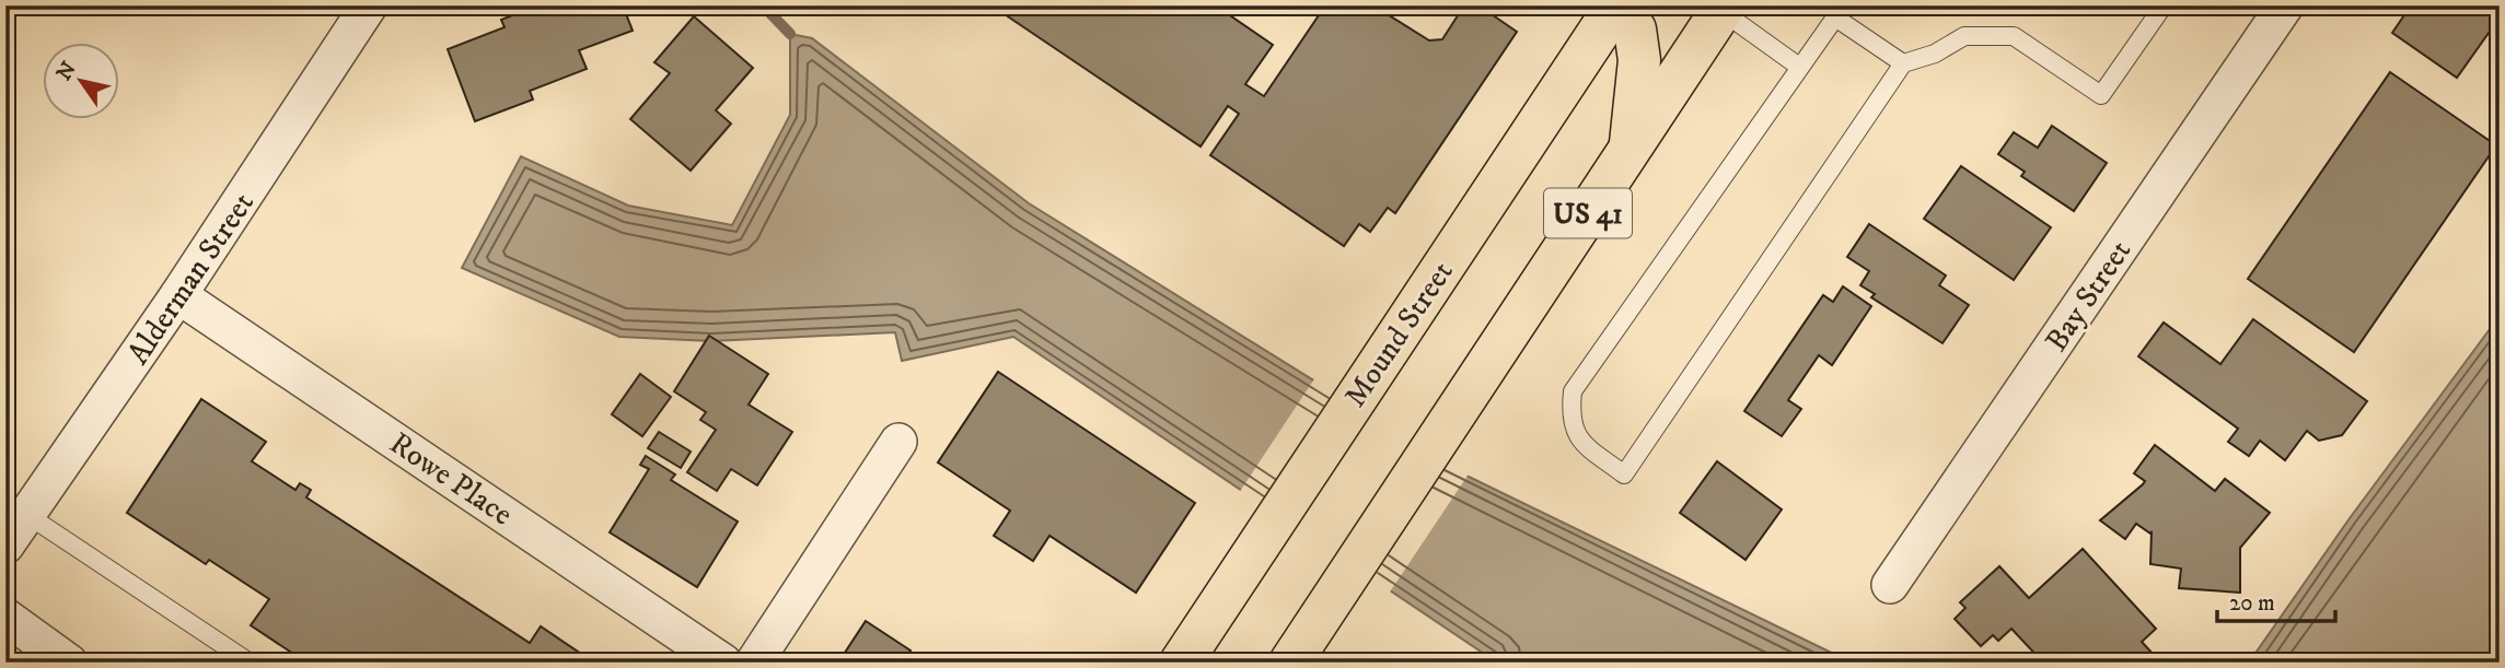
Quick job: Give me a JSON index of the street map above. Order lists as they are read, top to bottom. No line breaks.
{"streets":{"main road":["US 41","Mound Street"],"street":["Alderman Street","Bay Street","Rowe Place"]},"crossings":[["Alderman Street","Rowe Place"]],"scale_bar":"20 m","north":"top left"}
